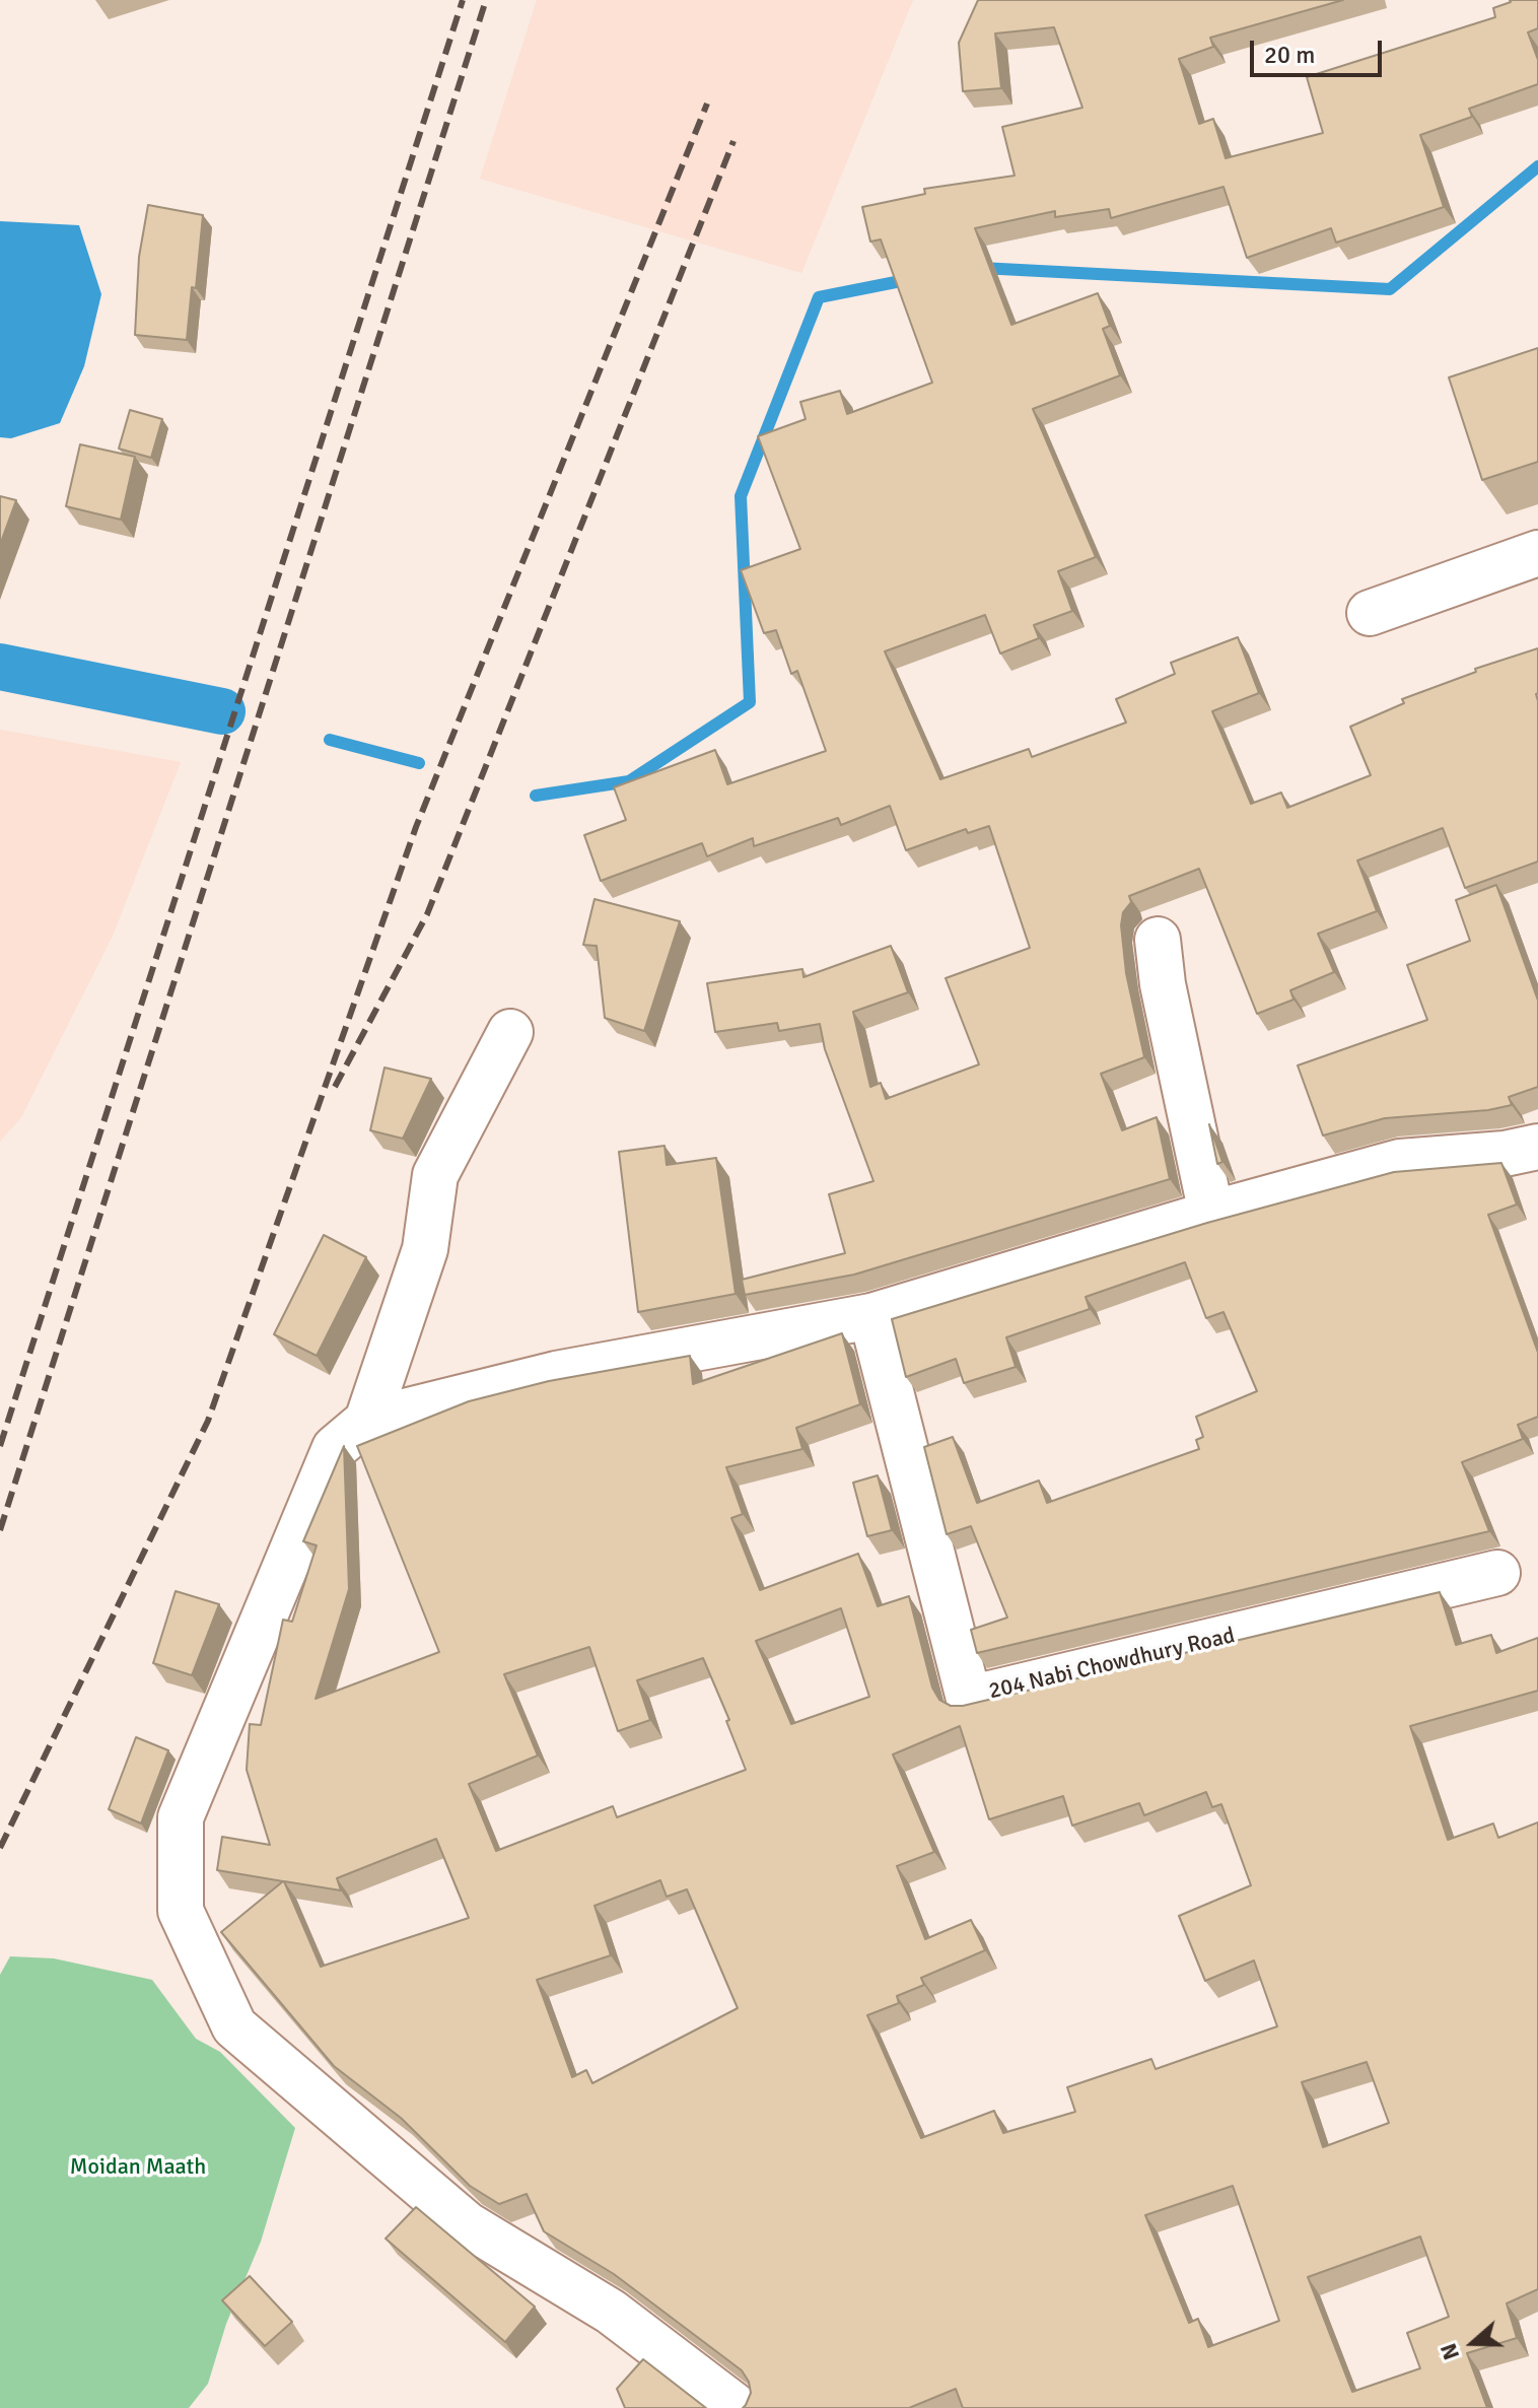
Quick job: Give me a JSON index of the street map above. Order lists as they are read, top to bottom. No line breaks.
{"streets":{"street":["204 Nabi Chowdhury Road"]},"parks":["Moidan Maath"],"scale_bar":"20 m","north":"left"}
